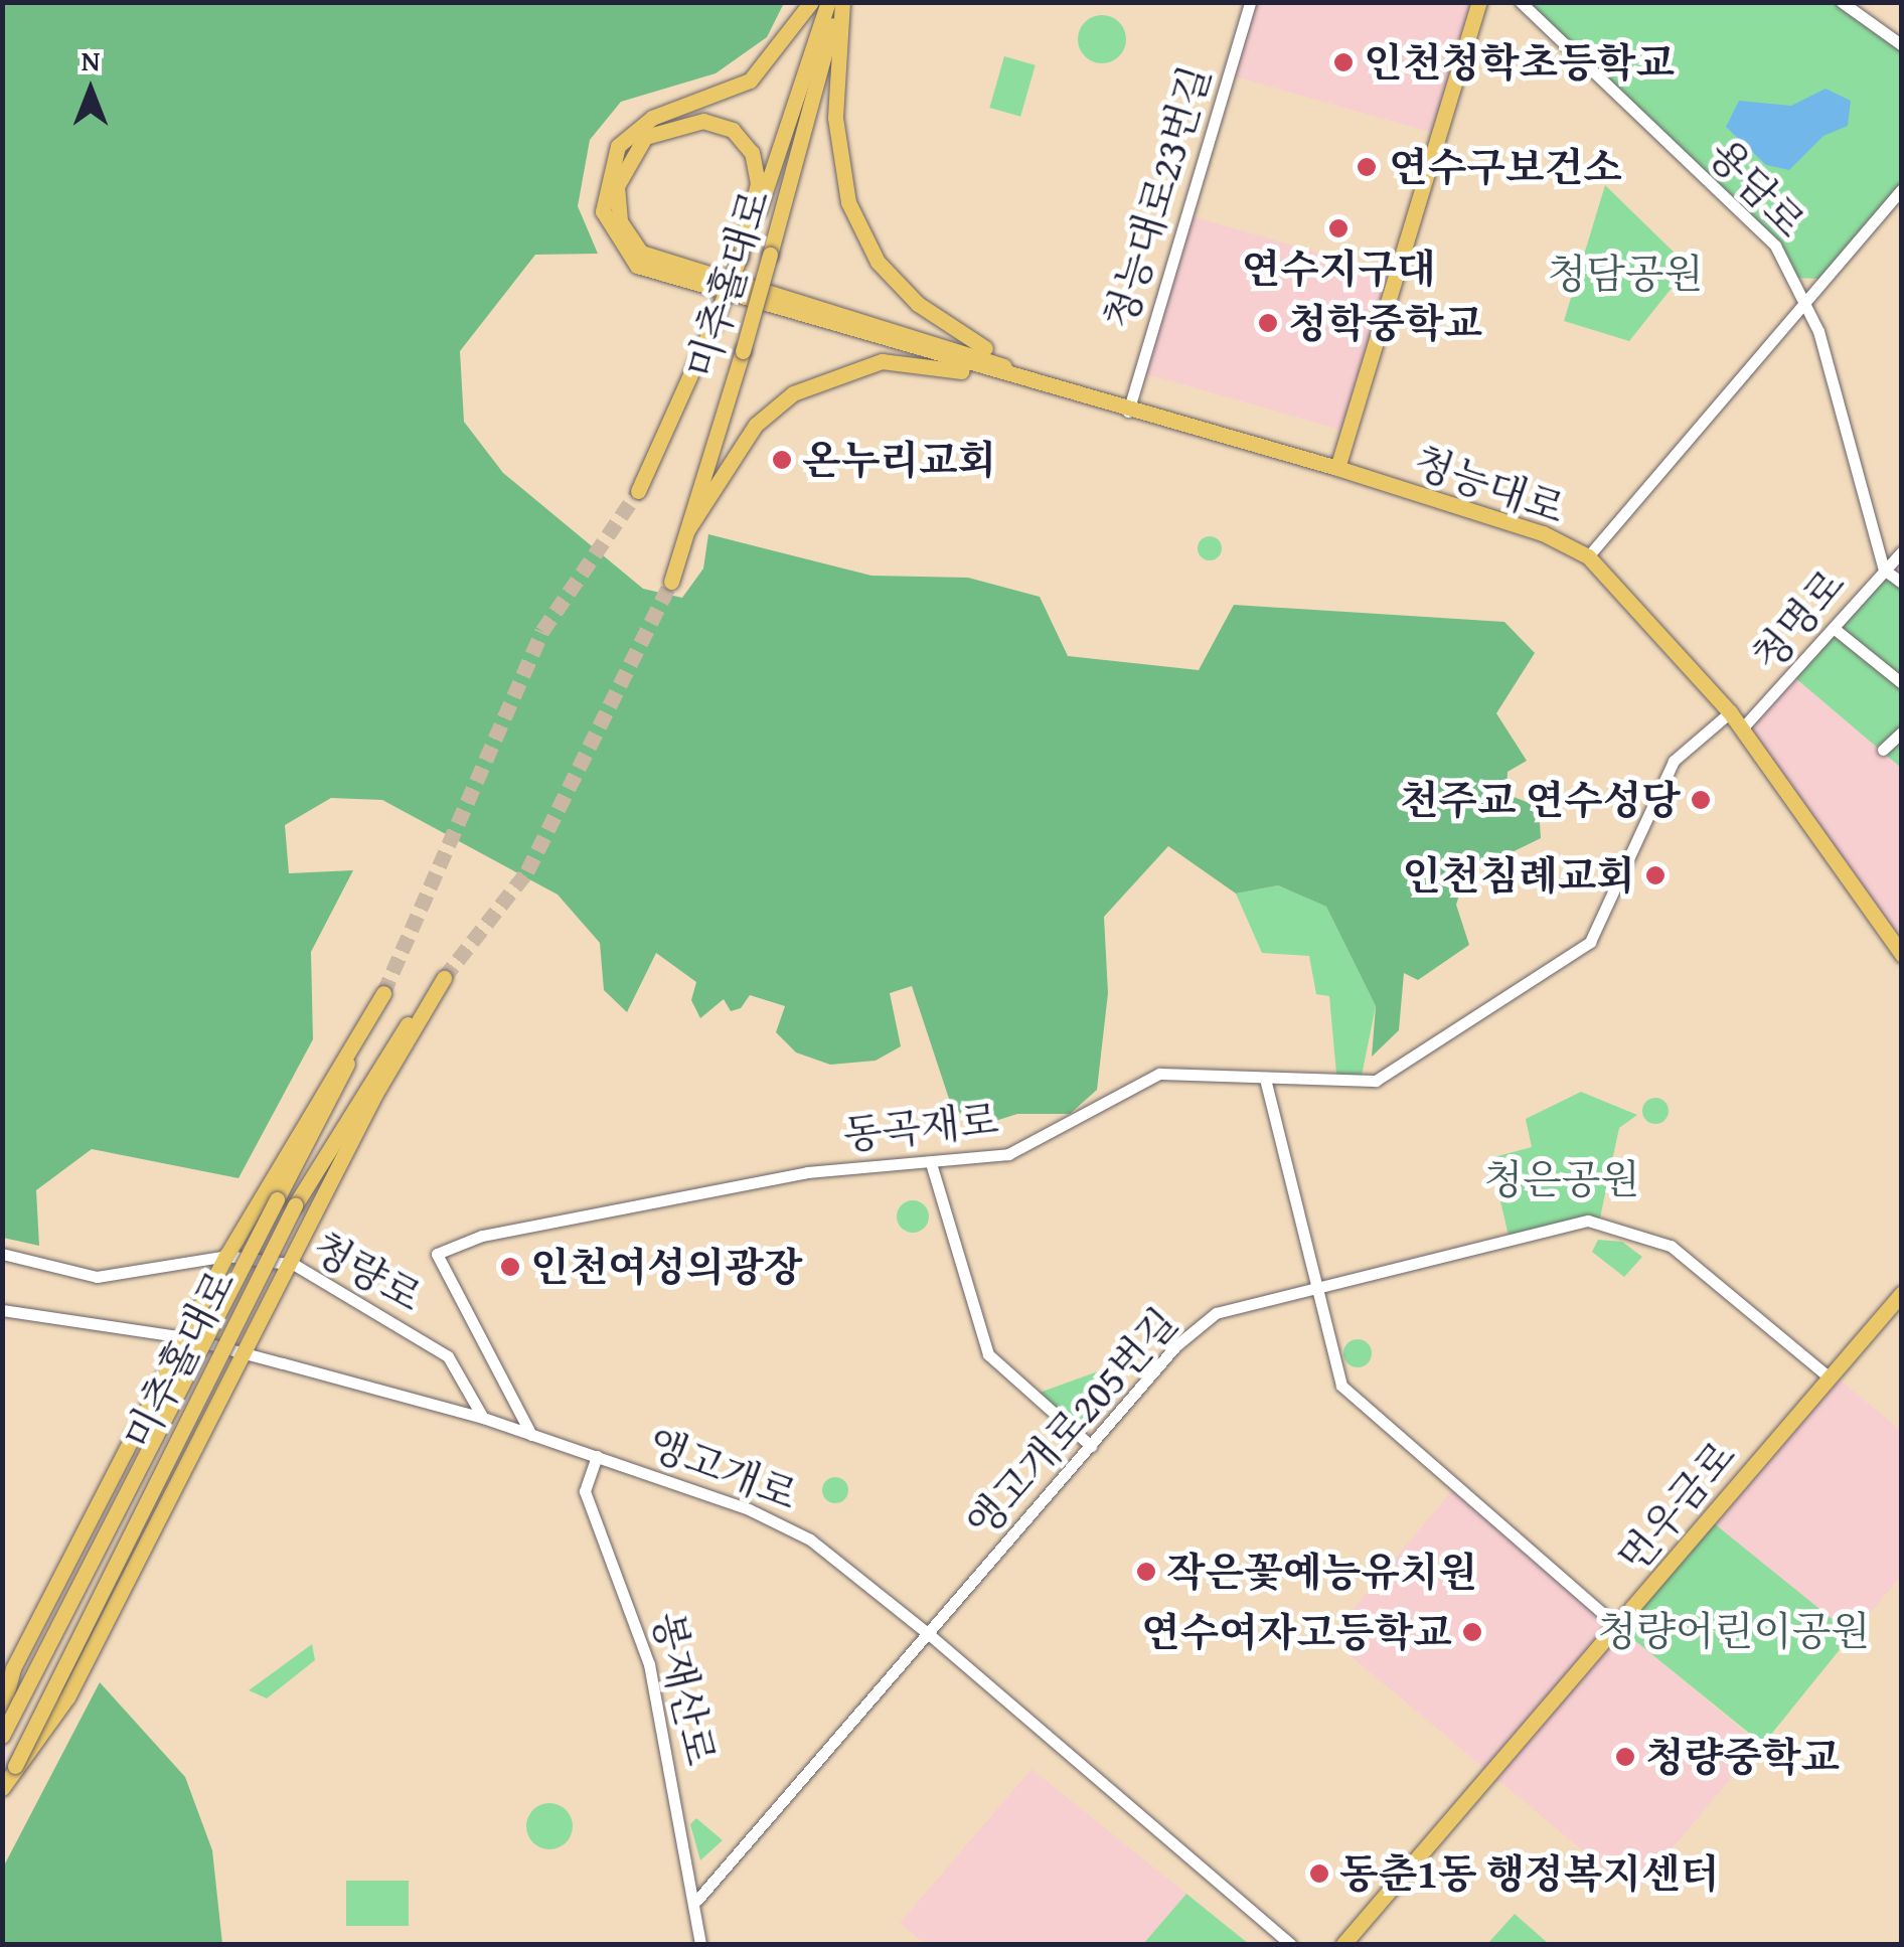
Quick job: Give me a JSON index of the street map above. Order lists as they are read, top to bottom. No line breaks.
{"streets":{"main road":["미추홀대로","청능대로","먼우금로"],"street":["용담로","청능대로23번길","청명로","동곡재로","청량로","앵고개로205번길","앵고개로","봉재산로"]},"crossings":[["용담로","청명로"],["청능대로23번길","청능대로"],["미추홀대로","청량로"],["청능대로","청명로"],["청능대로","동곡재로"],["동곡재로","앵고개로"],["청량로","앵고개로"],["앵고개로205번길","앵고개로"],["앵고개로205번길","먼우금로"],["앵고개로205번길","봉재산로"],["앵고개로","봉재산로"]],"parks":["청담공원","청은공원","청량어린이공원"],"places":["인천청학초등학교","연수구보건소","연수지구대","청학중학교","온누리교회","천주교 연수성당","인천침례교회","인천여성의광장","작은꽃예능유치원","연수여자고등학교","청량중학교","동춘1동 행정복지센터"],"north":"top"}
